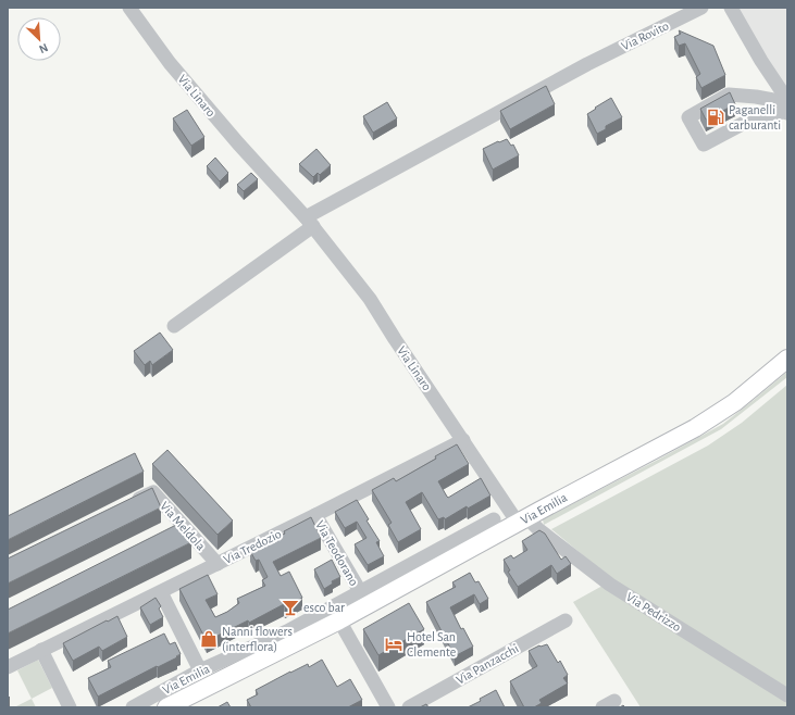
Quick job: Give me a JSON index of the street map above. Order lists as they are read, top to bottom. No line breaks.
{"streets":{"main road":["Via Emilia"],"street":["Via Rovito","Via Linaro","Via Meldola","Via Tredozio","Via Teodorano","Via Pedrizzo","Via Panzacchi"]},"crossings":[["Via Rovito","Via Linaro"],["Via Linaro","Via Emilia"],["Via Linaro","Via Tredozio"],["Via Linaro","Via Pedrizzo"],["Via Emilia","Via Teodorano"],["Via Emilia","Via Pedrizzo"],["Via Meldola","Via Tredozio"],["Via Tredozio","Via Teodorano"]],"places":{"fuel station":["Paganelli carburanti"],"bar":["esco bar"],"shop":["Nanni flowers (interflora)"],"hotel":["Hotel San Clemente"]},"north":"bottom right"}
